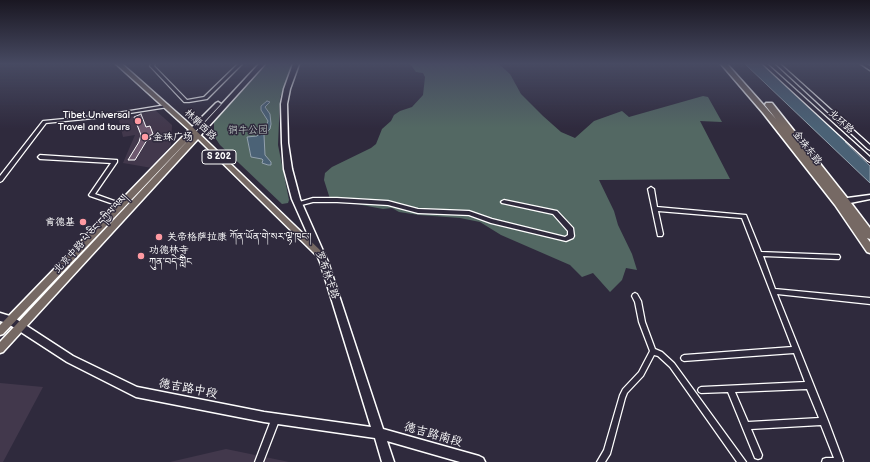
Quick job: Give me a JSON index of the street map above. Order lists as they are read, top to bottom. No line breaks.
{"streets":{"highway":["金珠东路"],"main road":["林廓西路","S 202","北京中路 པེ་ཅིང་དཀྱིལ་ལམ།","罗布林卡路","德吉路中段","德吉路南段"],"street":["北环路"]},"crossings":[["林廓西路","北京中路 པེ་ཅིང་དཀྱིལ་ལམ།"],["林廓西路","罗布林卡路"],["北京中路 པེ་ཅིང་དཀྱིལ་ལམ།","德吉路中段"],["罗布林卡路","德吉路中段"],["罗布林卡路","德吉路南段"],["德吉路中段","德吉路南段"]],"parks":["铜牛公园"],"places":["Tibet Universal Travel and tours","金珠广场","肯德基","关帝格萨拉康 ཀོན་ཡོན་གེ་སར་ལྷ་ཁང་།","功德林寺 ཀུན་བདེ་གླིང"]}
